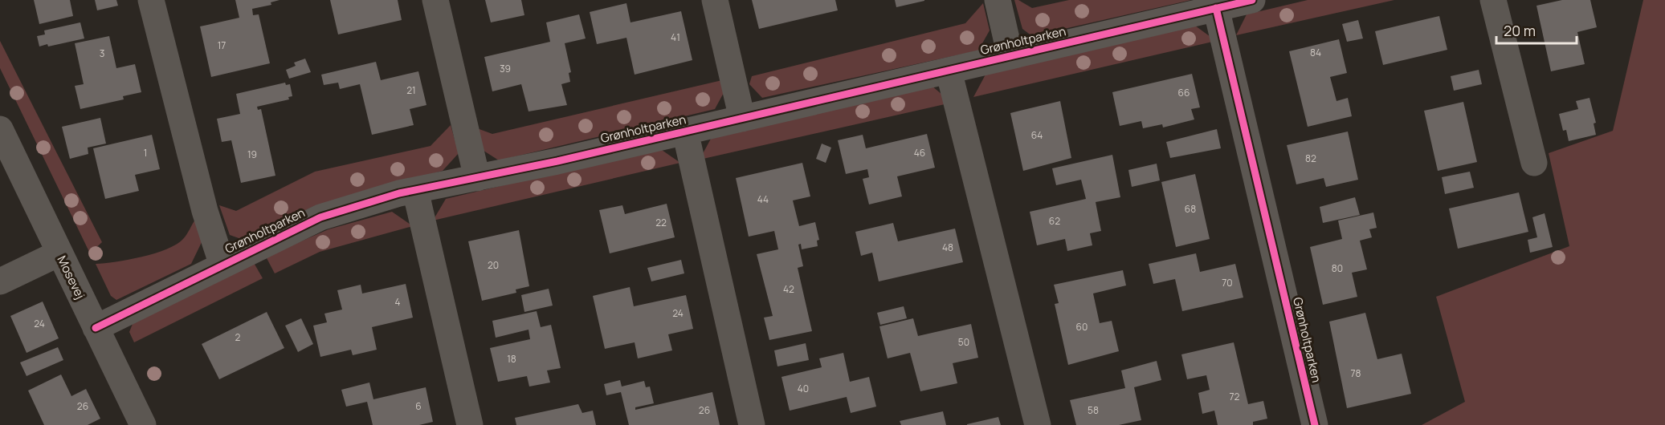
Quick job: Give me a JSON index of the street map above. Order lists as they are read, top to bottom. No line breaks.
{"streets":{"street":["Grønholtparken","Mosevej"]},"crossings":[["Grønholtparken","Mosevej"]],"house_numbers":["41","17","84","3","39","21","66","64","1","46","19","82","44","68","62","22","48","20","80","70","42","4","24","24","60","2","50","18","78","40","72","26","6","26","58"],"scale_bar":"20 m"}
